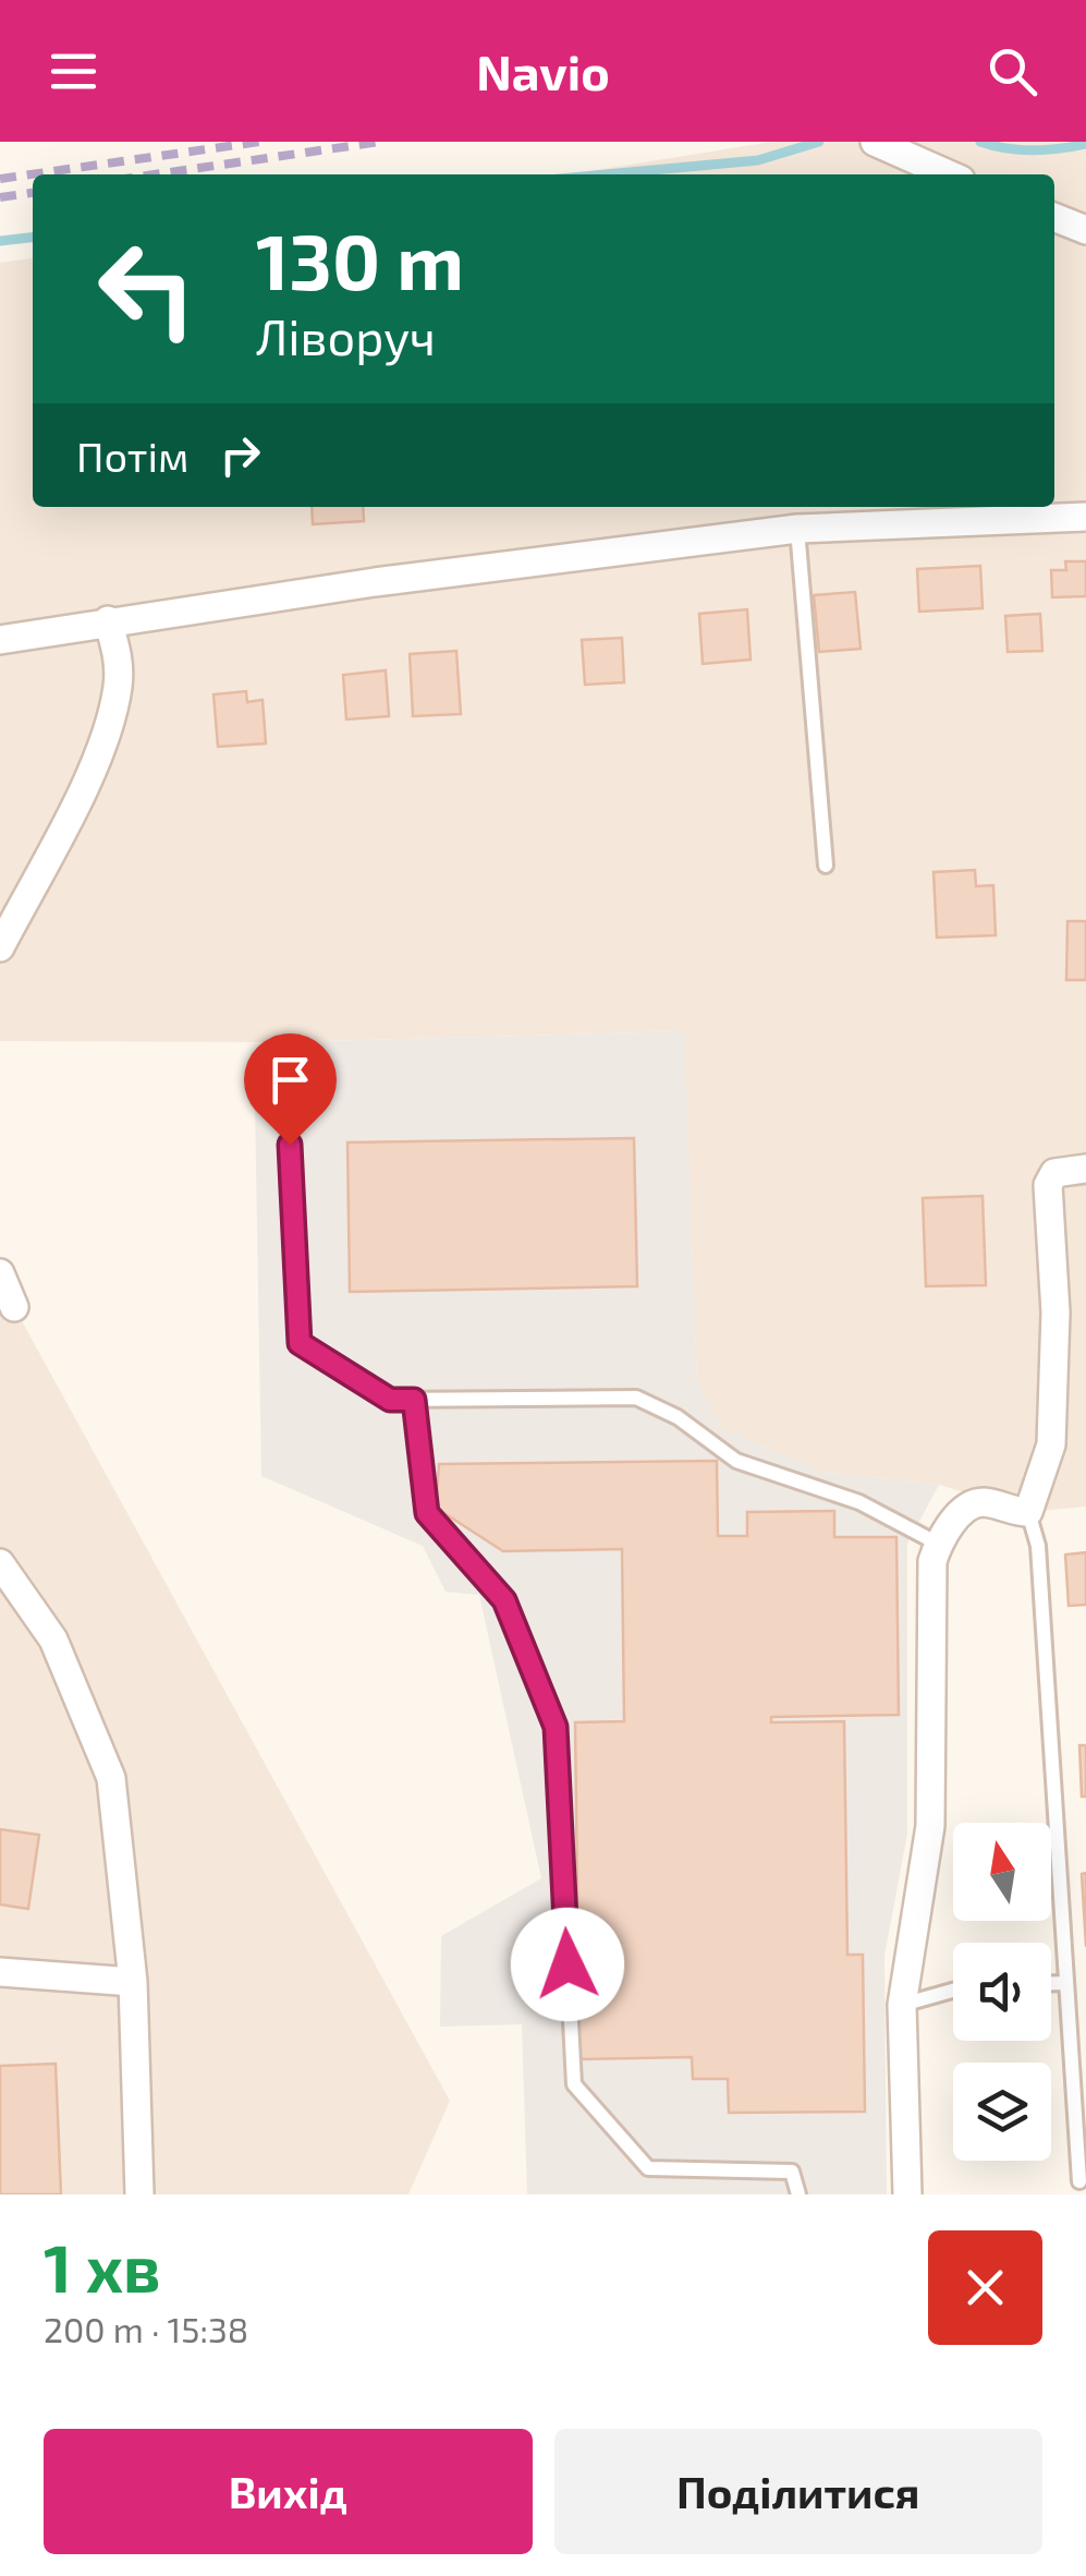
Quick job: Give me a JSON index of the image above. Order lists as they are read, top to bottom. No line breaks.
{"north":"top","page":{"header":"Navio","turn":["130 m","Ліворуч"],"then":"Потім","heading":["1 хв","200 m · 15:38"],"buttons":["Вихід","Поділитися"]}}
